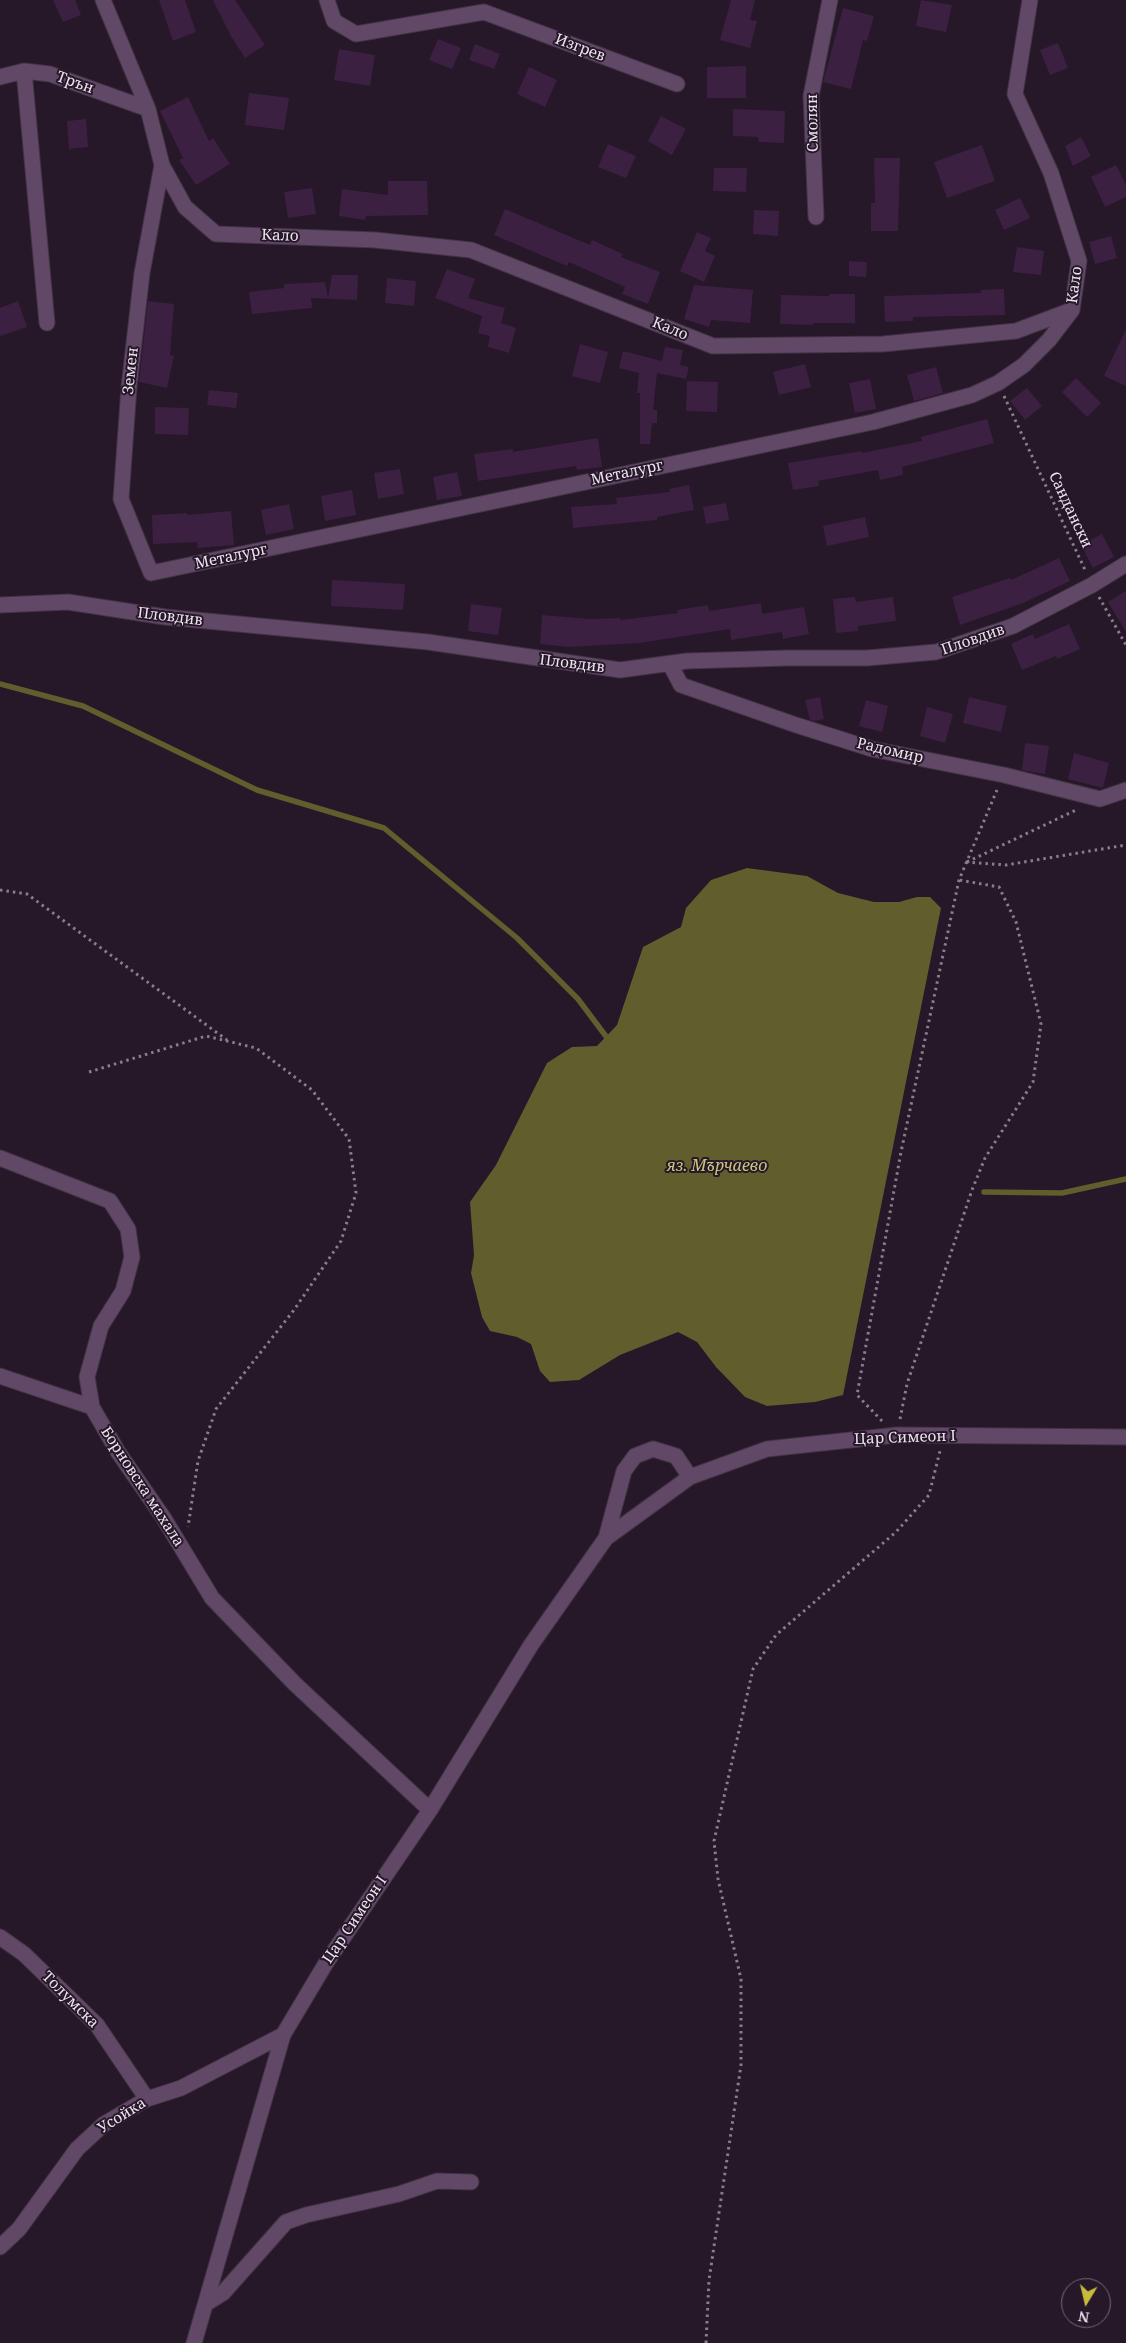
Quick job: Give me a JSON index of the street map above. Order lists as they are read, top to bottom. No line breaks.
{"streets":{"street":["Изгрев","Трън","Смолян","Кало","Земен","Металург","Пловдив","Радомир","Цар Симеон I","Борновска махала","Толумска","Усойка"],"path":["Сандански"]},"crossings":[["Трън","Кало"],["Кало","Земен"],["Кало","Металург"],["Земен","Металург"],["Металург","Сандански"],["Сандански","Пловдив"],["Пловдив","Радомир"],["Цар Симеон I","Борновска махала"],["Цар Симеон I","Усойка"],["Толумска","Усойка"]],"water":["яз. Мърчаево"],"north":"bottom"}
